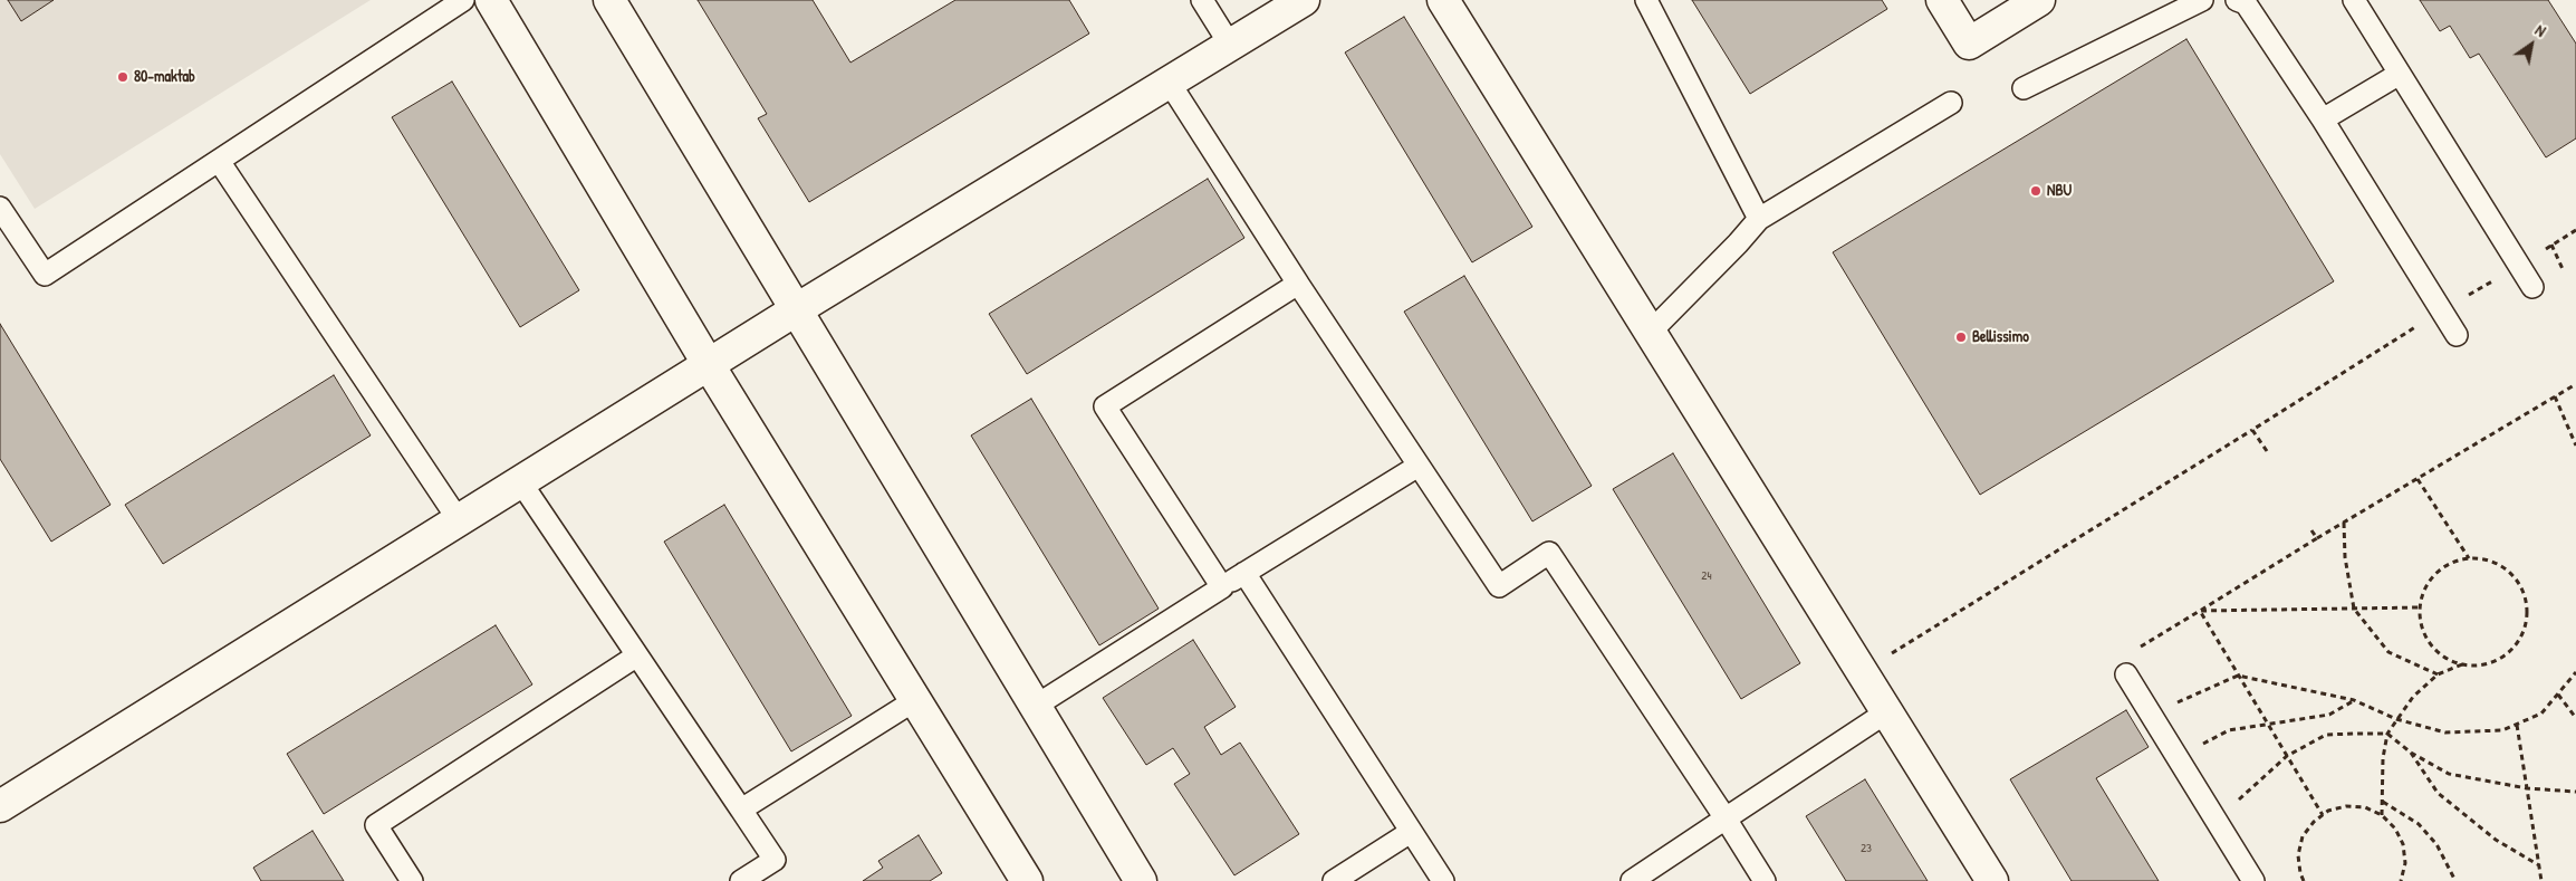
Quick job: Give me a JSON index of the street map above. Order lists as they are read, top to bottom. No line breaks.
{"places":["80-maktab","NBU","Bellissimo"],"house_numbers":["24","23"],"north":"top right"}
